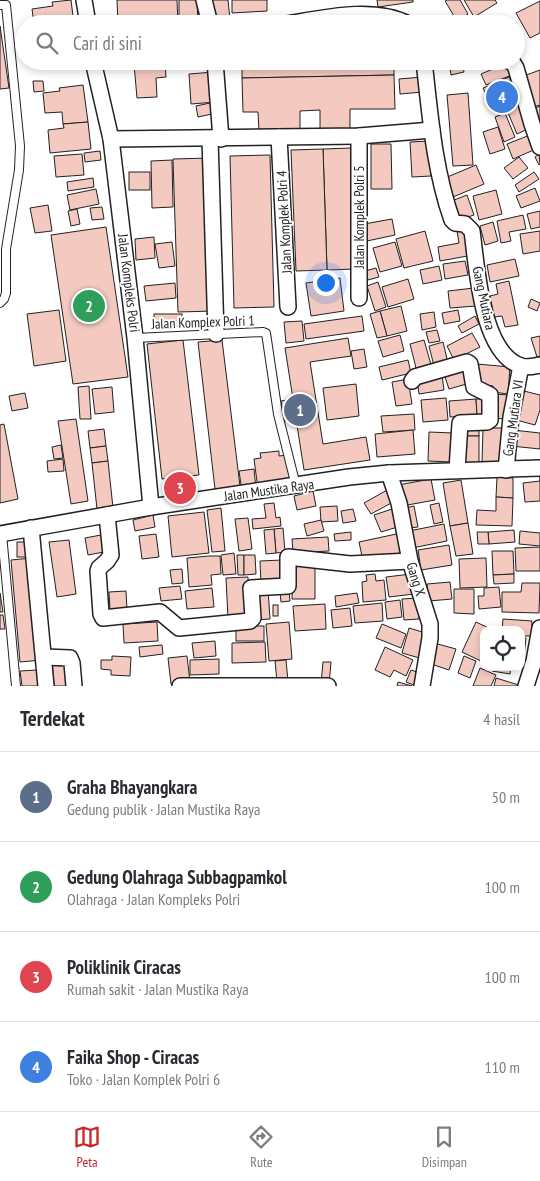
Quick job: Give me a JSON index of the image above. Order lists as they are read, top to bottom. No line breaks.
{"streets":{"street":["Jalan Komplek Polri 5","Jalan Komplek Polri 4","Jalan Kompleks Polri","Gang Mutiara","Gang Mutiara VI","Jalan Mustika Raya","Gang X"],"lane":["Jalan Komplex Polri 1"]},"crossings":[["Jalan Kompleks Polri","Jalan Komplex Polri 1"],["Jalan Kompleks Polri","Jalan Mustika Raya"],["Gang Mutiara","Gang Mutiara VI"],["Jalan Komplex Polri 1","Jalan Mustika Raya"],["Gang Mutiara VI","Jalan Mustika Raya"],["Jalan Mustika Raya","Gang X"]],"page":{"search":"Cari di sini","pins":["4","2","1","3"],"heading":["Terdekat","4 hasil"],"list":[{"mark":"1","name":"Graha Bhayangkara","note":"Gedung publik · Jalan Mustika Raya","value":"50 m"},{"mark":"2","name":"Gedung Olahraga Subbagpamkol","note":"Olahraga · Jalan Kompleks Polri","value":"100 m"},{"mark":"3","name":"Poliklinik Ciracas","note":"Rumah sakit · Jalan Mustika Raya","value":"100 m"},{"mark":"4","name":"Faika Shop - Ciracas","note":"Toko · Jalan Komplek Polri 6","value":"110 m"}],"nav":["Peta","Rute","Disimpan"]}}
